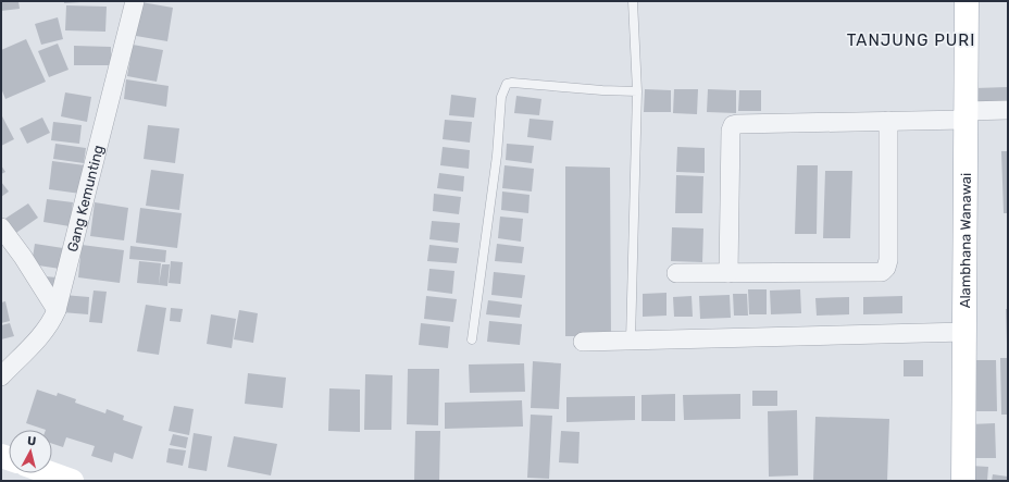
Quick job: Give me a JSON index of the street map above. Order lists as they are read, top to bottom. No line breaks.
{"streets":{"main road":["Alambhana Wanawai"],"street":["Gang Kemunting"]},"districts":["TANJUNG PURI"],"north":"top"}
